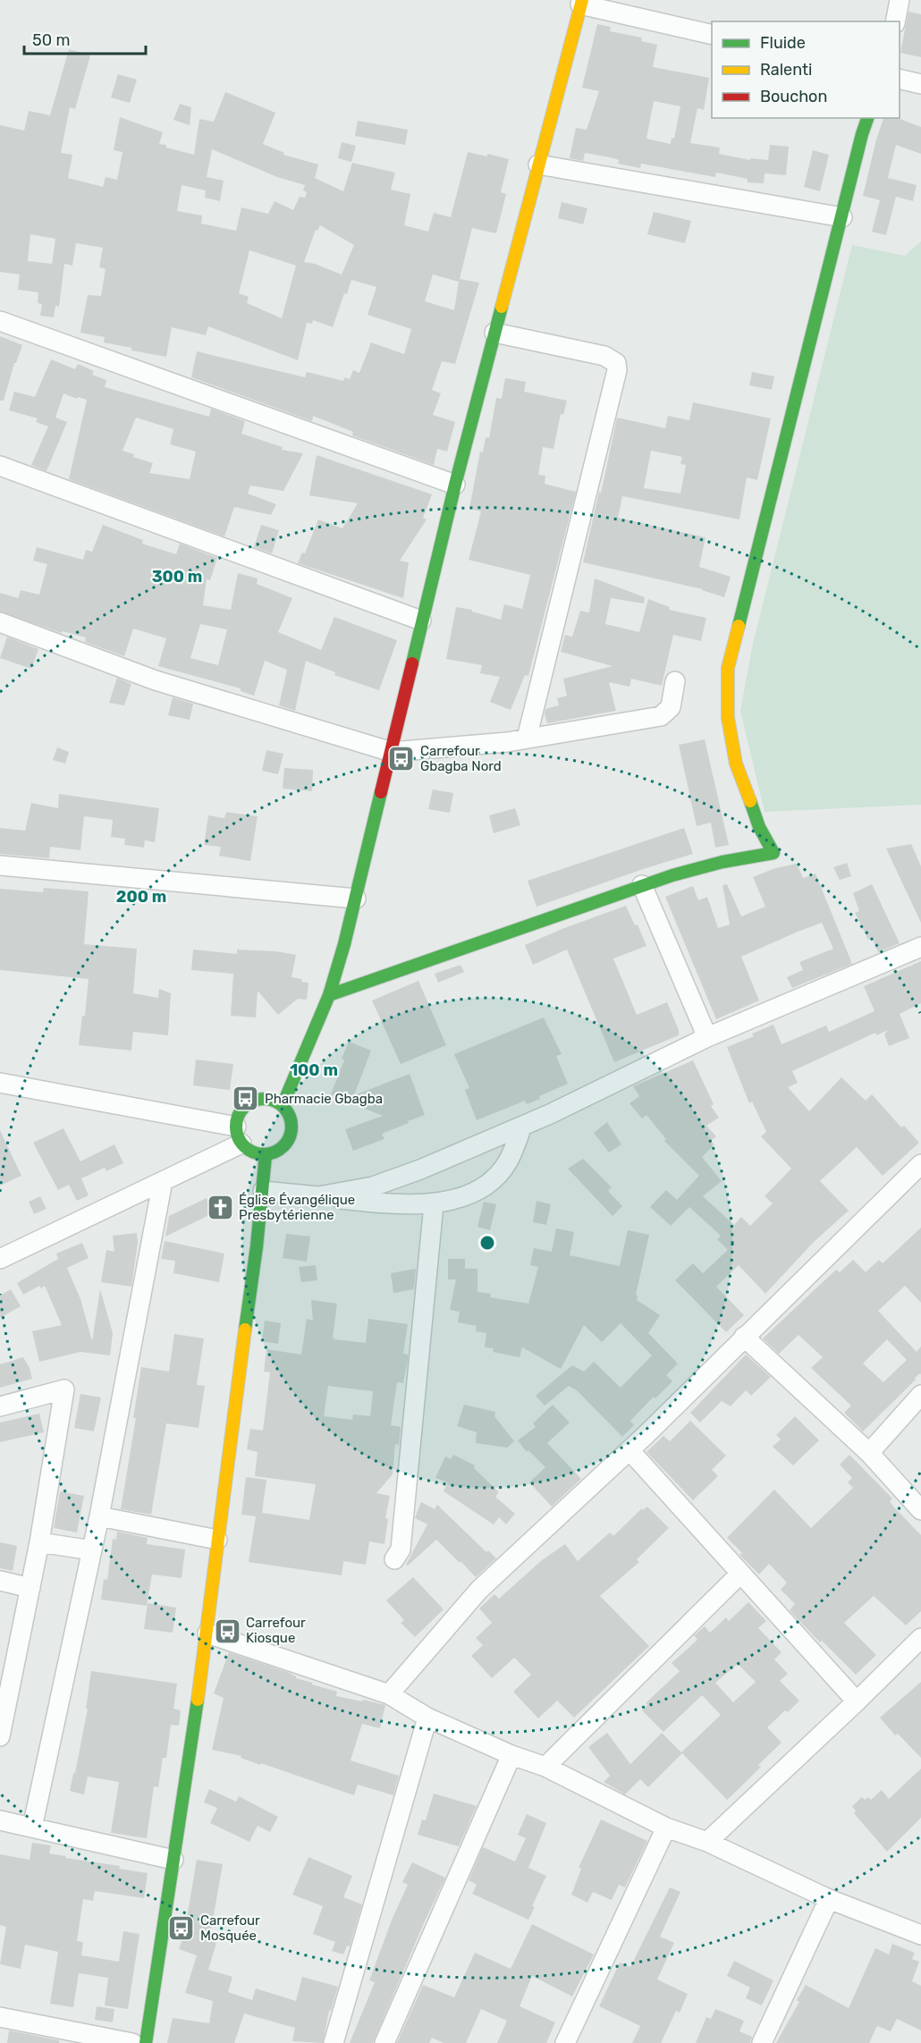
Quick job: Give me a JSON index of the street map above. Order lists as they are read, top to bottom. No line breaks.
{"places":{"bus stop":["Carrefour Gbagba Nord","Pharmacie Gbagba","Carrefour Kiosque","Carrefour Mosquée"],"church":["Église Évangélique Presbytérienne"]},"legend":["Fluide","Ralenti","Bouchon"],"scale_bar":"50 m","rings":["300 m","200 m","100 m"]}
